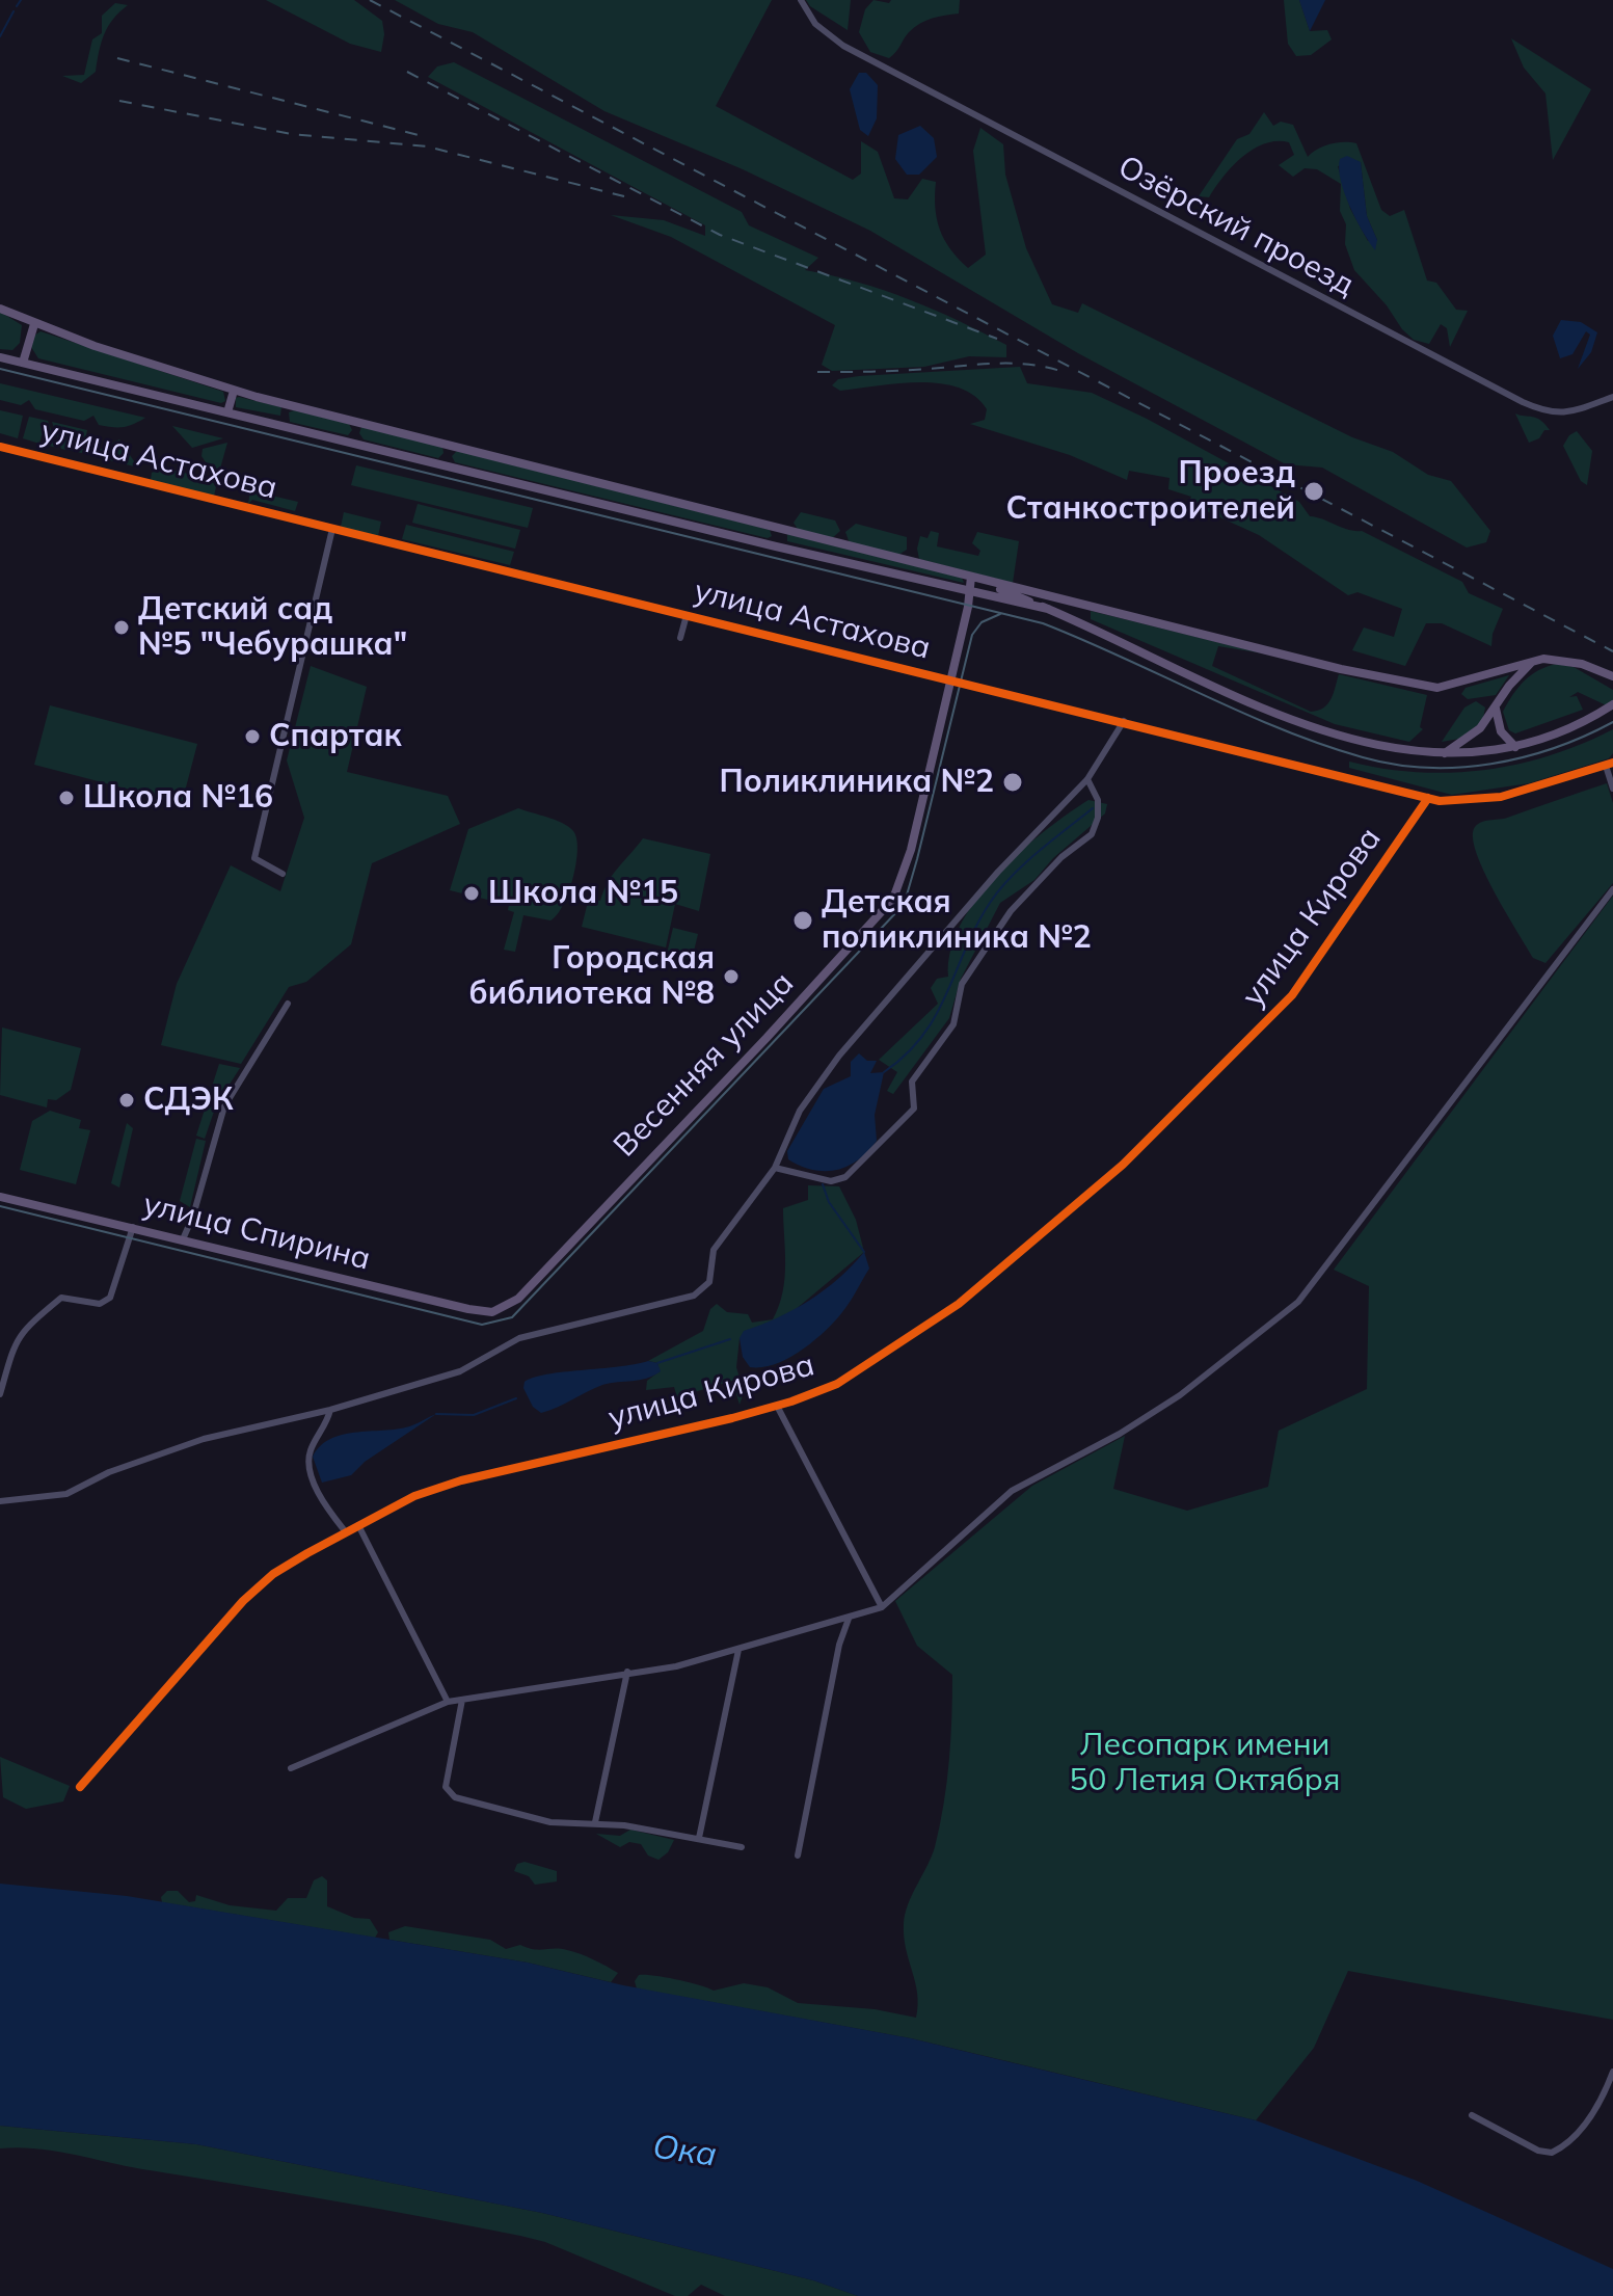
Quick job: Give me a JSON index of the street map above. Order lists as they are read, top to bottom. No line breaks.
{"streets":{"main road":["улица Астахова","Весенняя улица","улица Спирина"],"street":["Озёрский проезд","улица Кирова"]},"crossings":[["улица Астахова","улица Кирова"],["улица Астахова","Весенняя улица"],["Весенняя улица","улица Спирина"]],"water":["Ока"],"parks":["Лесопарк имени 50 Летия Октября"],"places":["Проезд Станкостроителей","Детский сад №5 \"Чебурашка\"","Спартак","Поликлиника №2","Школа №16","Школа №15","Детская поликлиника №2","Городская библиотека №8","СДЭК"]}
